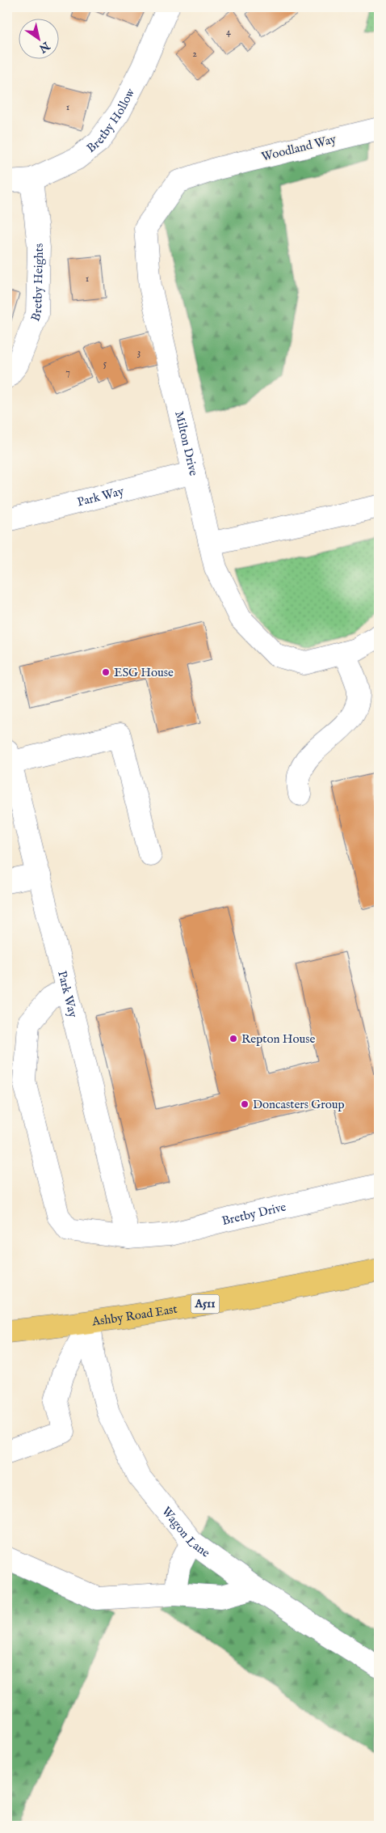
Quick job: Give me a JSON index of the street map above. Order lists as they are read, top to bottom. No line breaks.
{"streets":{"highway":["A511","Ashby Road East"],"street":["Bretby Hollow","Woodland Way","Bretby Heights","Milton Drive","Park Way","Bretby Drive","Wagon Lane"]},"crossings":[["Bretby Hollow","Bretby Heights"],["Woodland Way","Milton Drive"],["Milton Drive","Park Way"],["Park Way","Bretby Drive"],["Ashby Road East","Wagon Lane"]],"places":["ESG House","Repton House","Doncasters Group"],"house_numbers":["4","2","1","1","3","5","7"],"north":"bottom right"}
